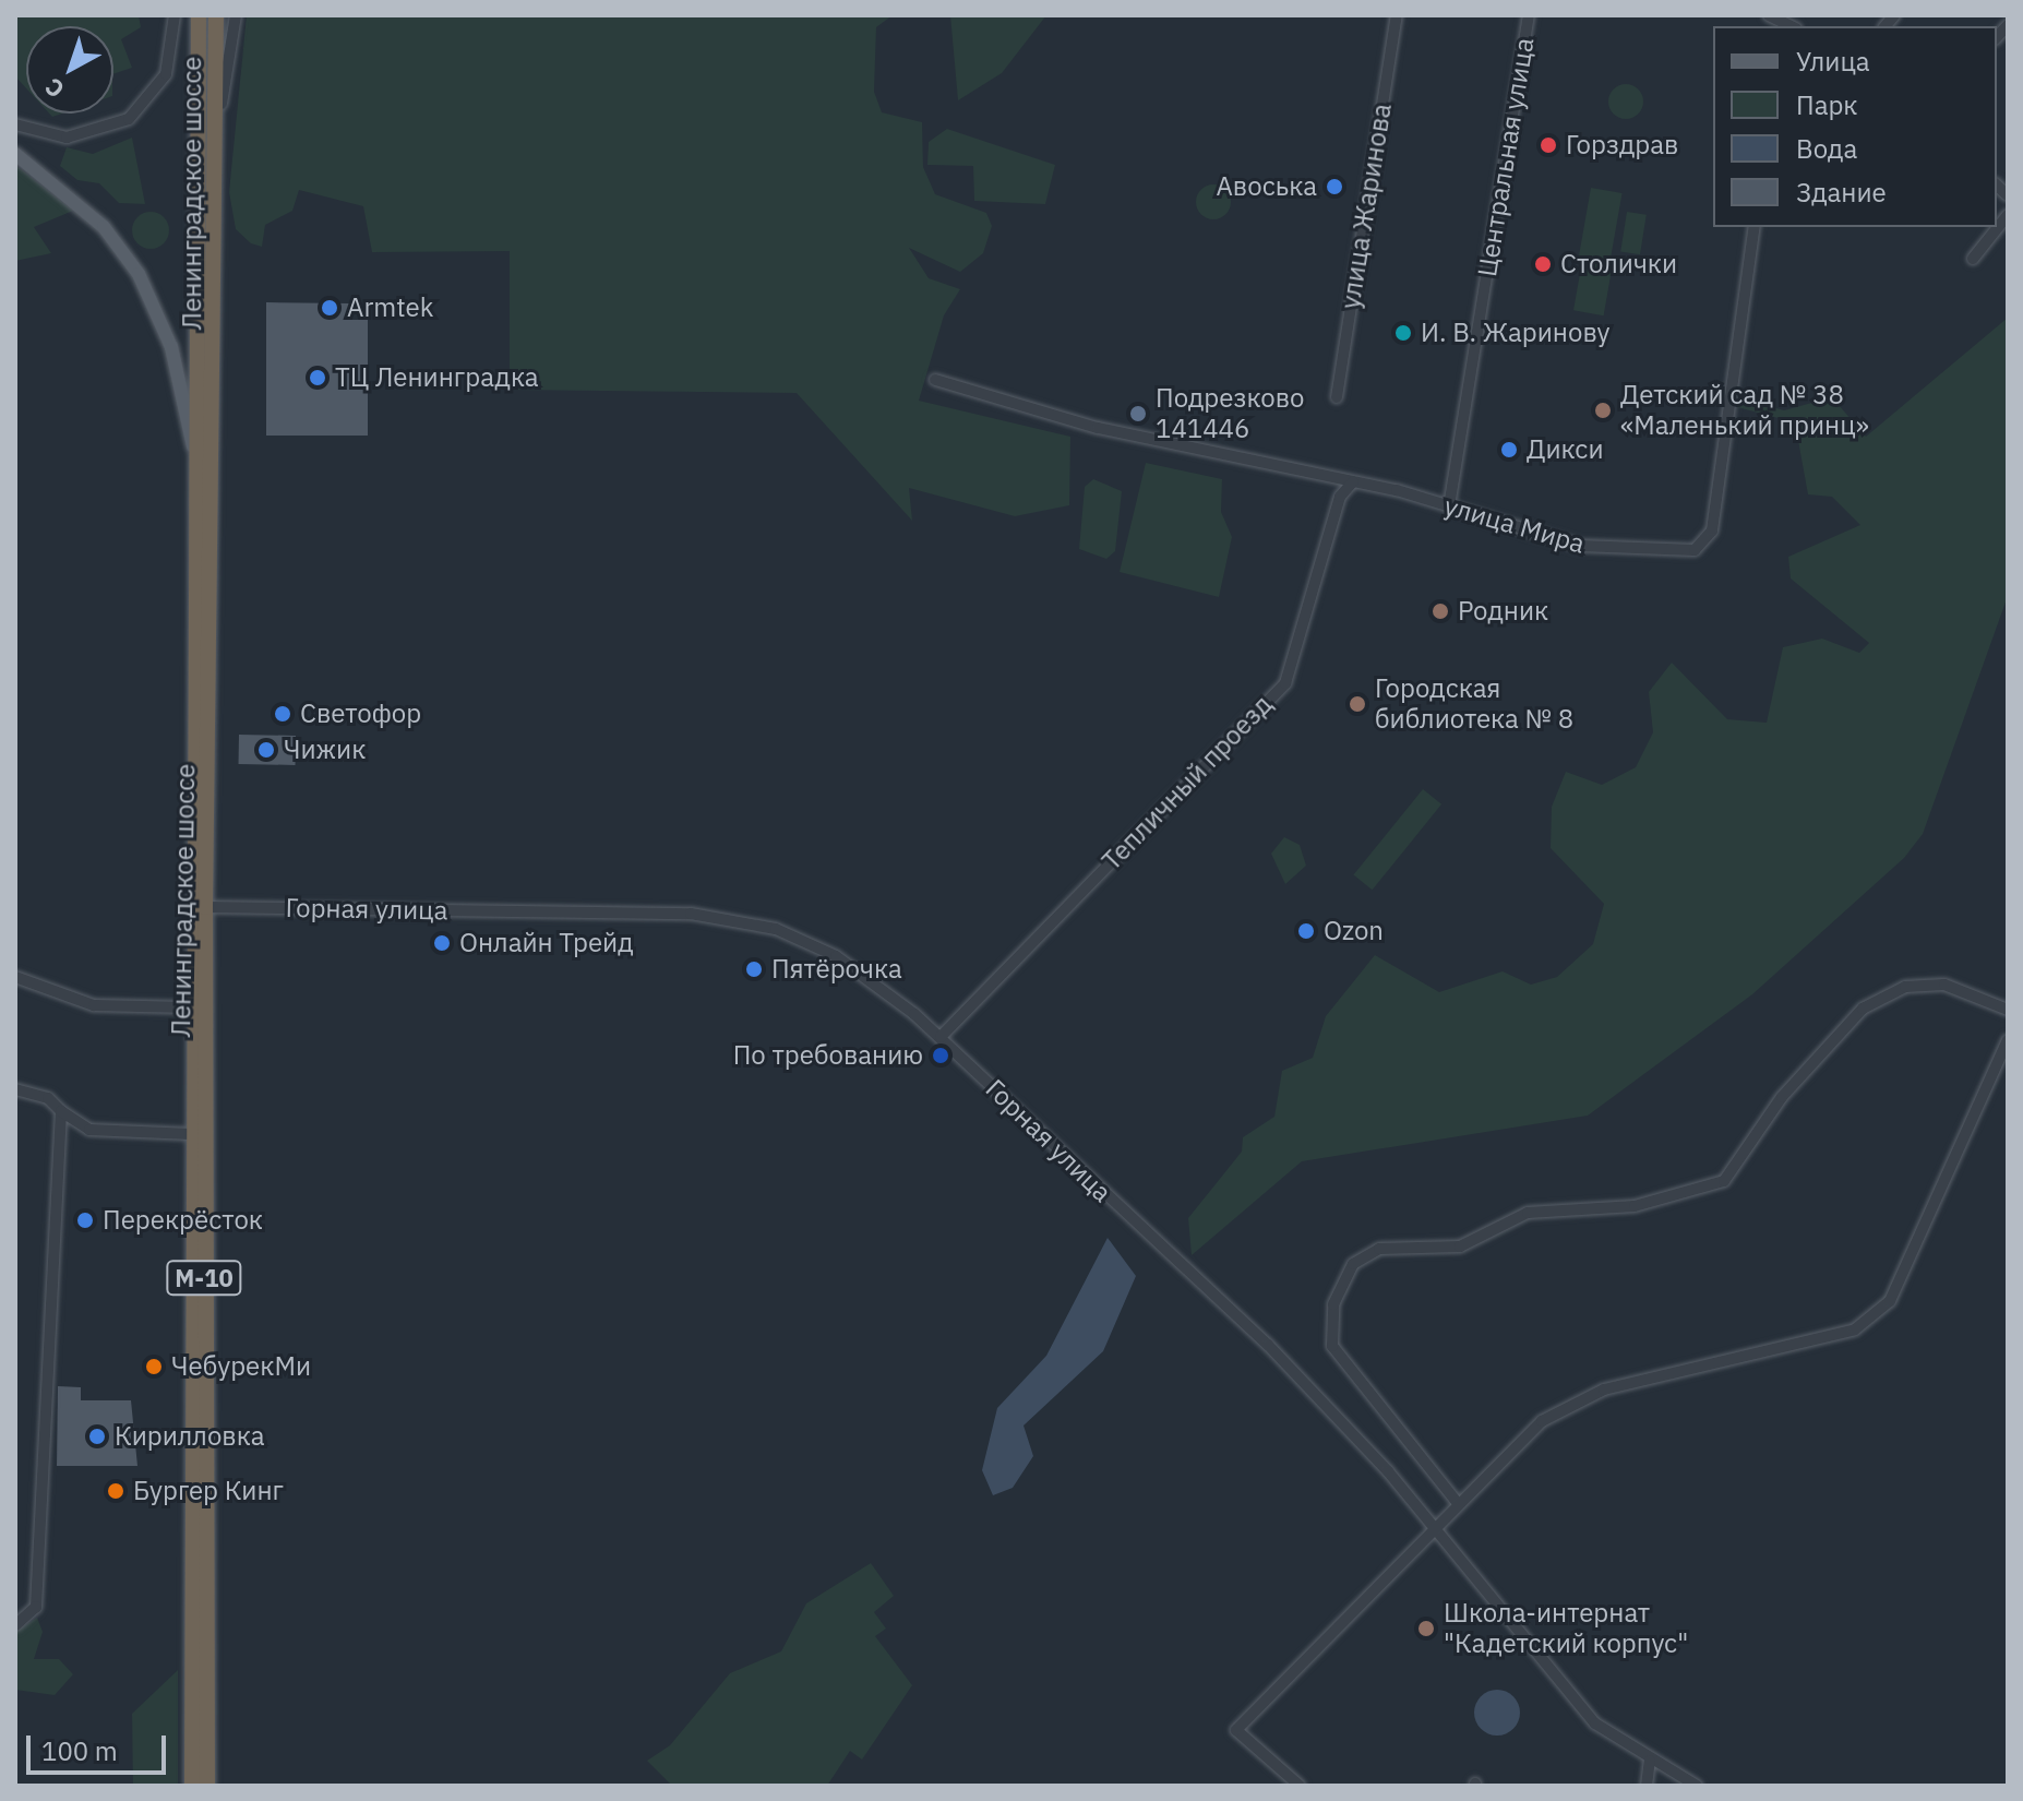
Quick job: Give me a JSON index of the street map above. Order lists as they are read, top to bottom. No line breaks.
{"streets":{"highway":["Ленинградское шоссе","М-10"],"street":["Центральная улица","улица Жаринова","улица Мира","Тепличный проезд","Горная улица"]},"crossings":[["Центральная улица","улица Мира"],["Ленинградское шоссе","Горная улица"],["улица Мира","Тепличный проезд"],["Тепличный проезд","Горная улица"]],"places":["Горздрав","Авоська","Столички","Armtek","И. В. Жаринову","ТЦ Ленинградка","Детский сад № 38 «Маленький принц»","Подрезково 141446","Дикси","Родник","Городская библиотека № 8","Светофор","Чижик","Ozon","Онлайн Трейд","Пятёрочка","По требованию","Перекрёсток","ЧебурекМи","Кирилловка","Бургер Кинг","Школа-интернат \"Кадетский корпус\""],"legend":["Улица","Парк","Вода","Здание"],"scale_bar":"100 m","north":"bottom left"}
